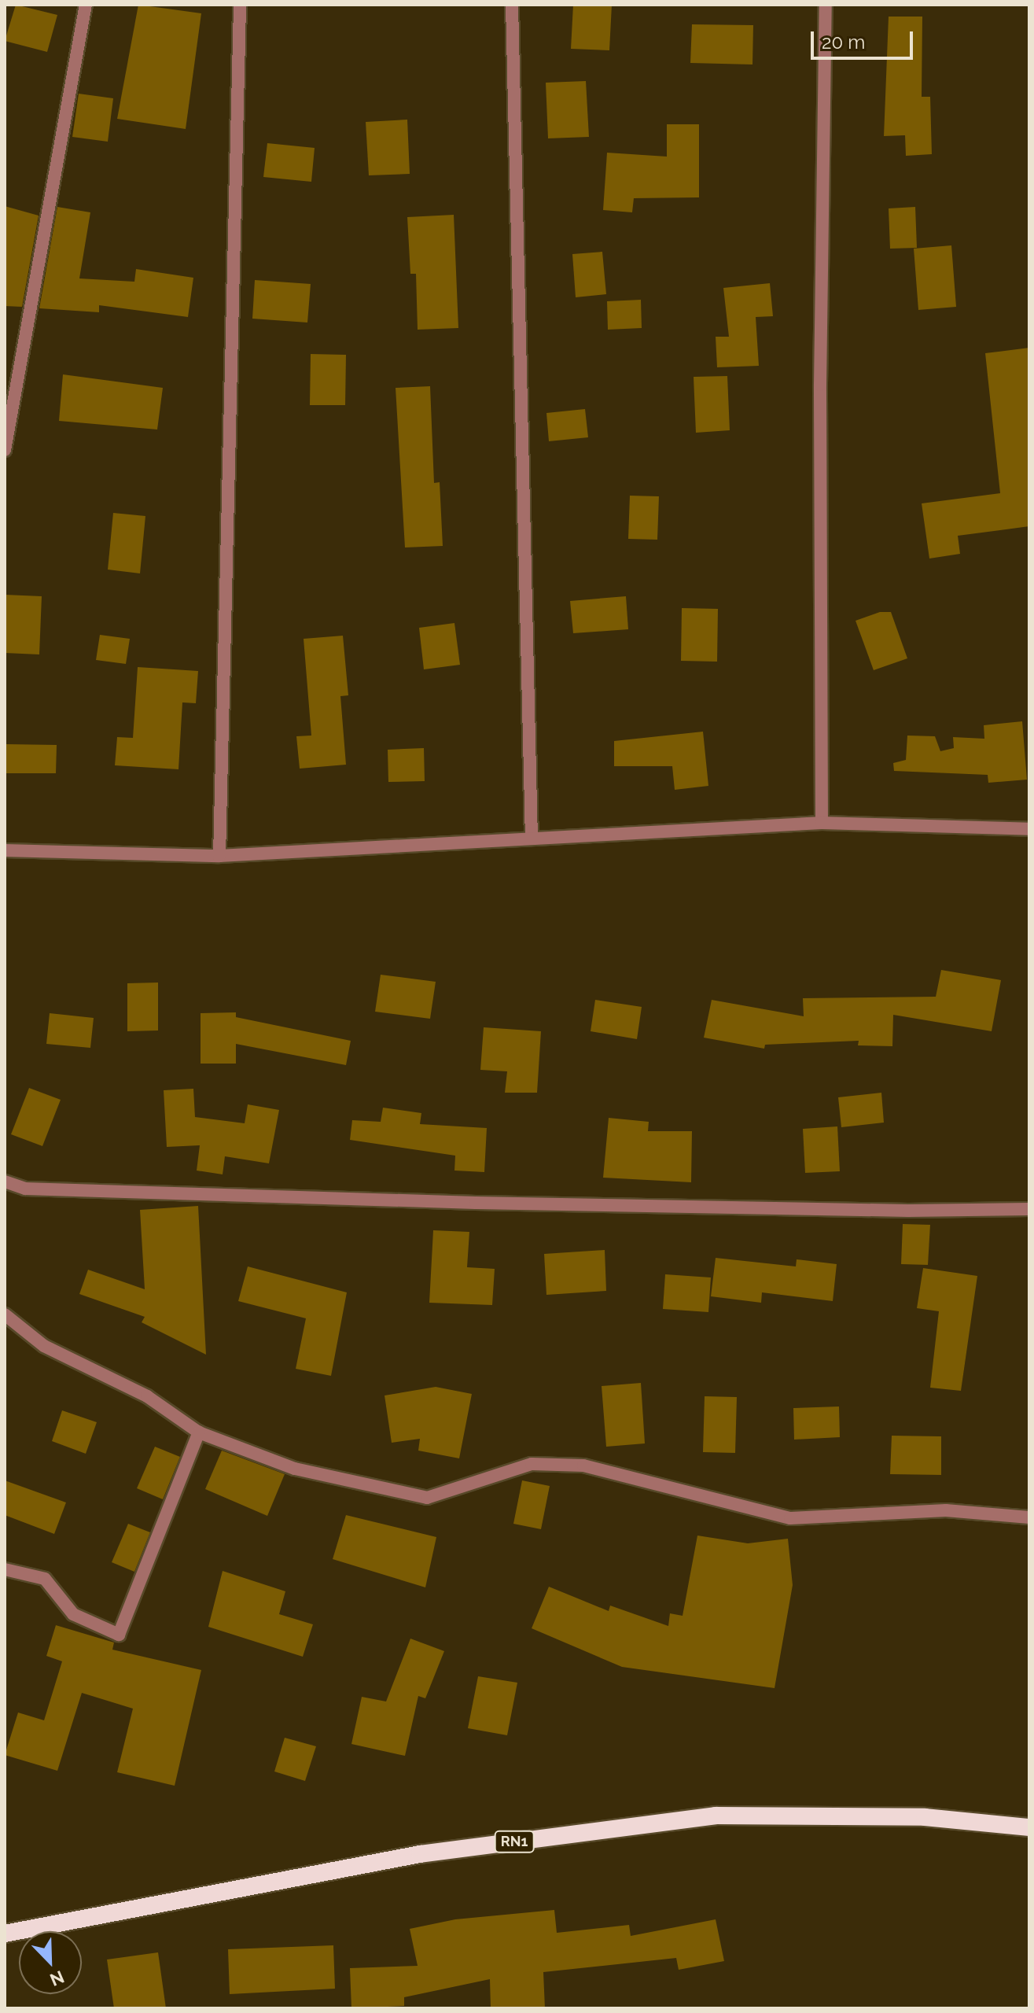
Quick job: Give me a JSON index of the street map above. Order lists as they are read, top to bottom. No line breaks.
{"streets":{"highway":["RN1"]},"scale_bar":"20 m","north":"bottom right"}
